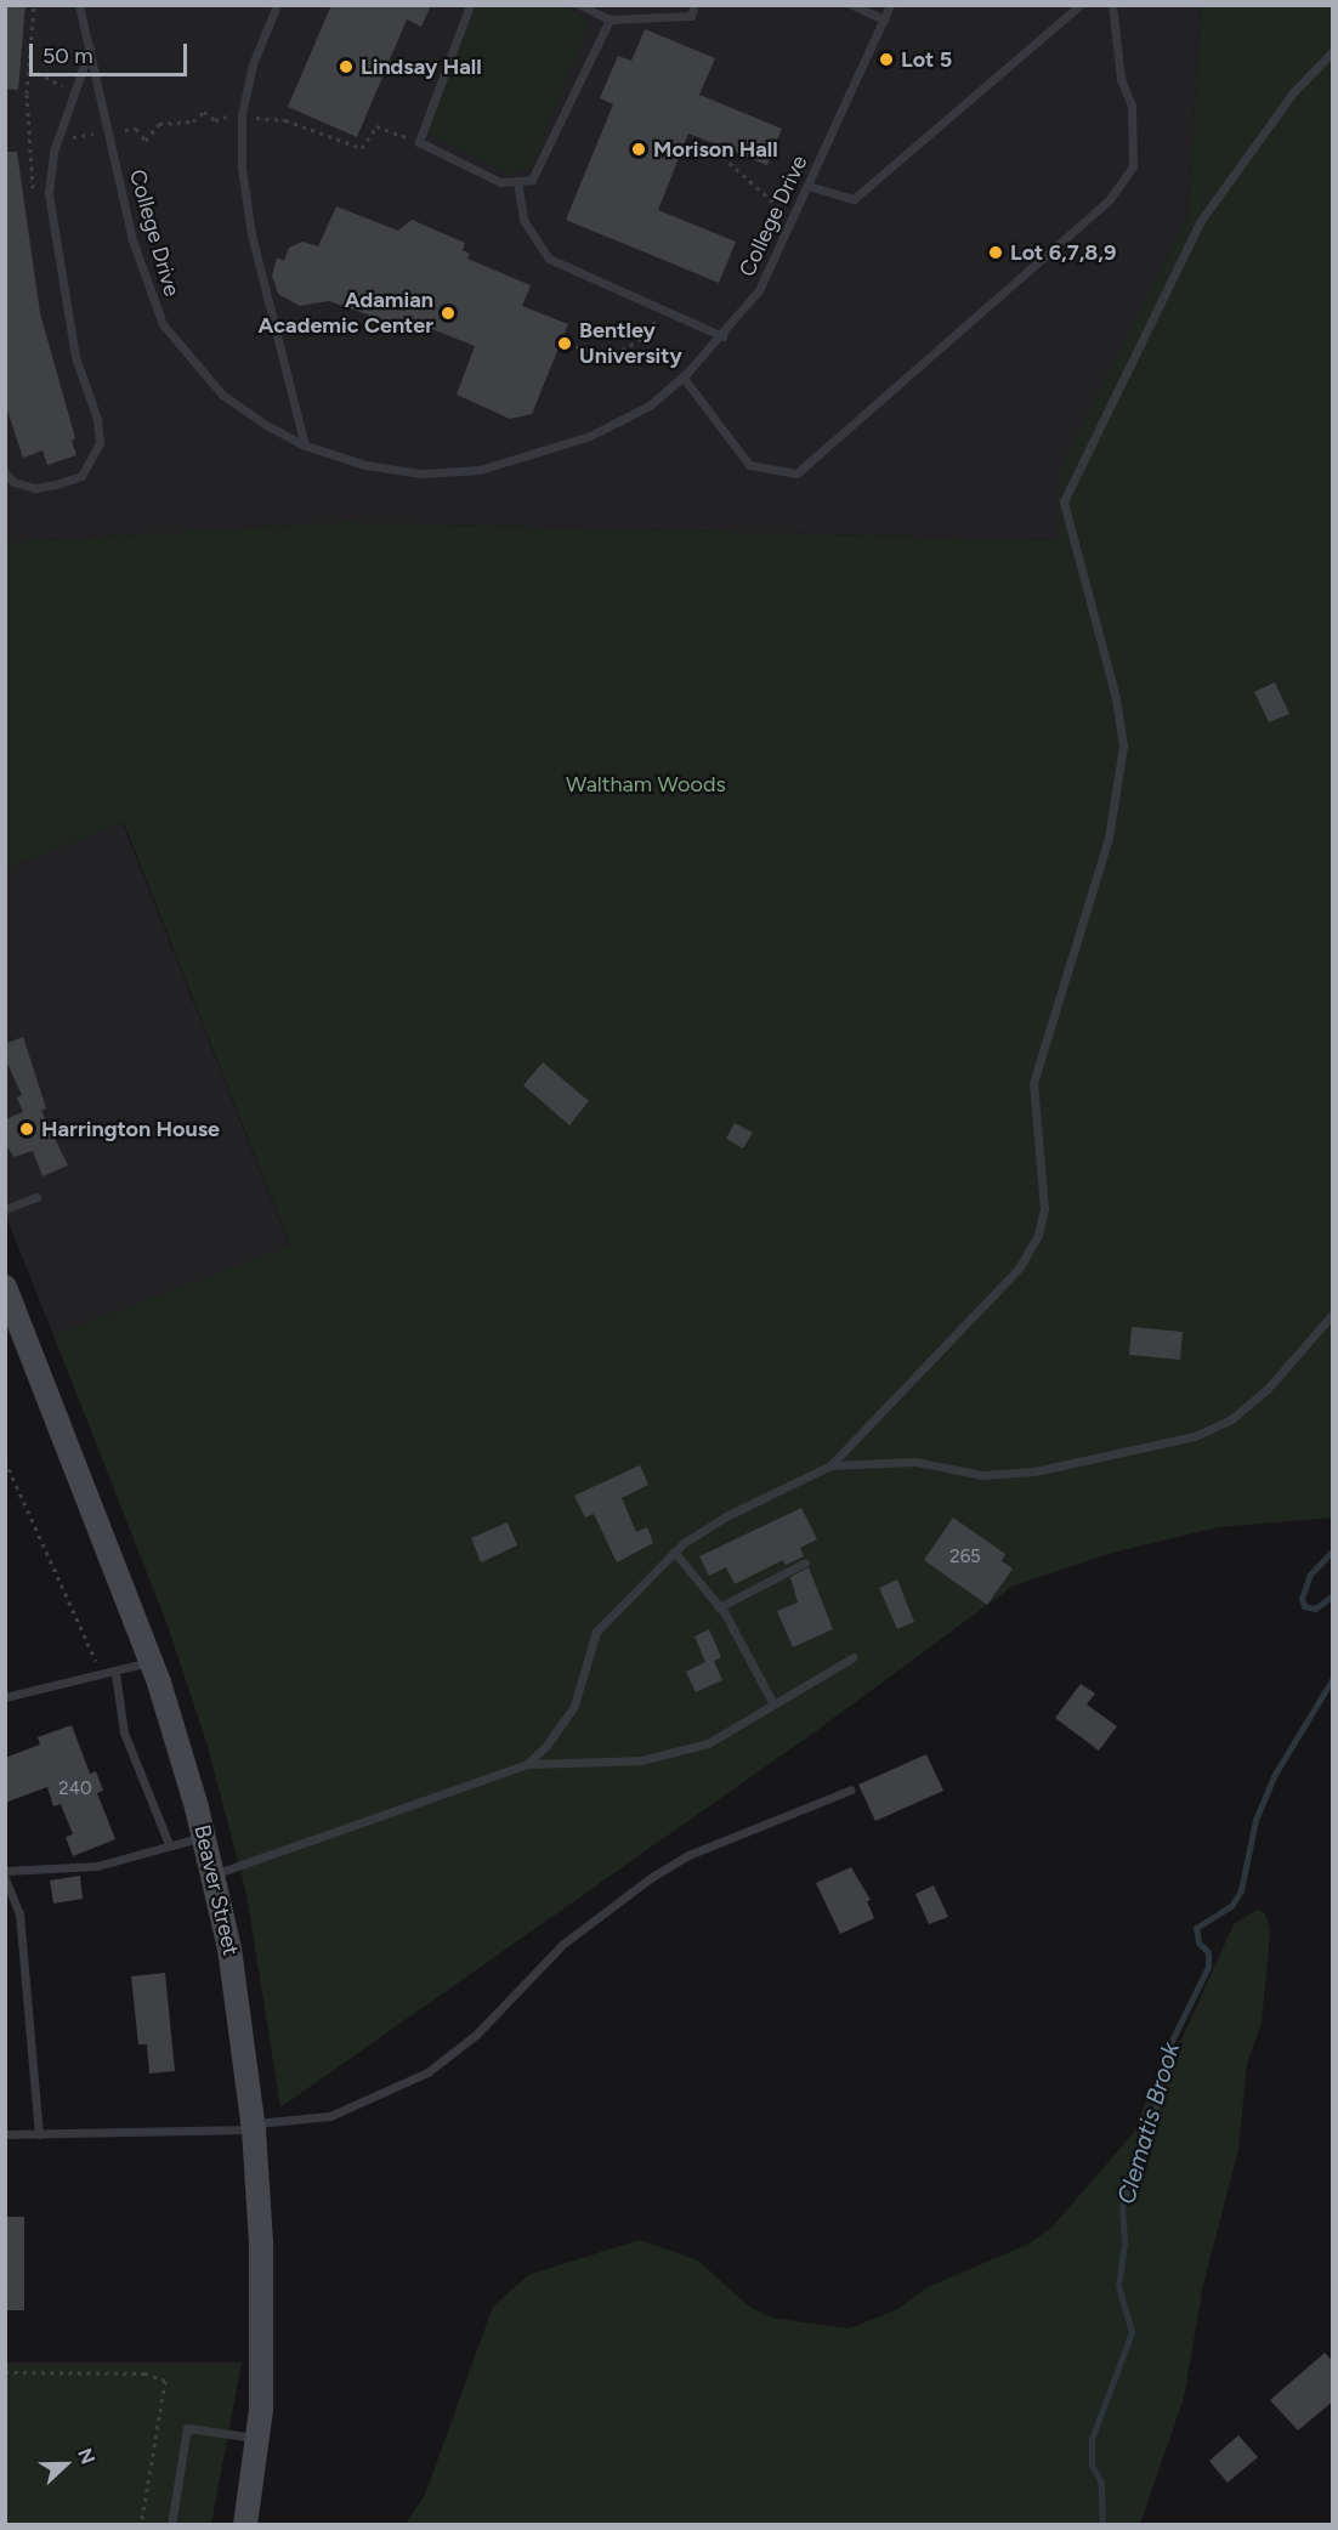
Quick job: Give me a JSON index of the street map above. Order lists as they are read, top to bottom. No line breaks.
{"streets":{"main road":["Beaver Street"],"lane":["College Drive"]},"water":["Clematis Brook"],"parks":["Waltham Woods"],"places":["Lot 5","Lindsay Hall","Morison Hall","Lot 6,7,8,9","Adamian Academic Center","Bentley University","Harrington House"],"house_numbers":["265","240"],"scale_bar":"50 m","north":"right"}
